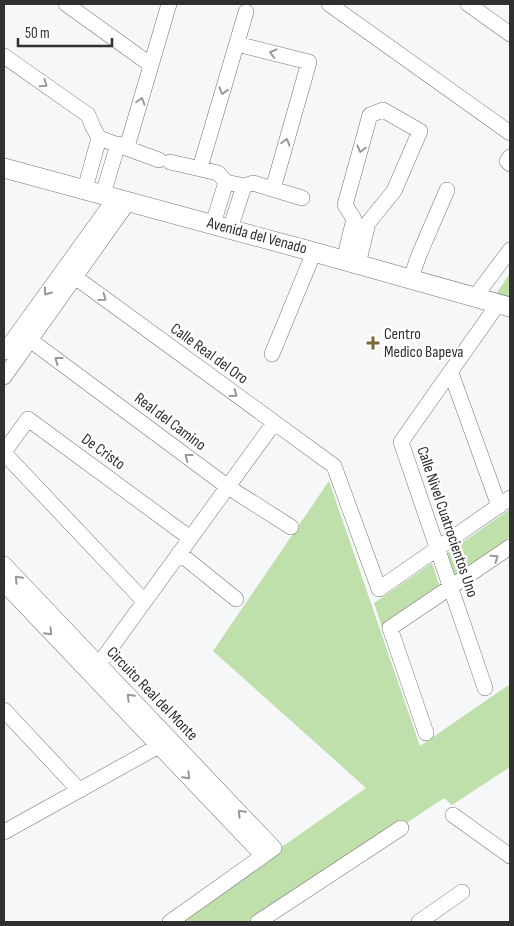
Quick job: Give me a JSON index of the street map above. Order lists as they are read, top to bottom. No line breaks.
{"streets":{"street":["Avenida del Venado","Calle Real del Oro","Real del Camino","De Cristo","Calle Nivel Cuatrocientos Uno","Circuito Real del Monte"]},"crossings":[["Avenida del Venado","Calle Nivel Cuatrocientos Uno"],["Calle Real del Oro","Calle Nivel Cuatrocientos Uno"]],"one_way":["Calle Real del Oro","Real del Camino"],"places":{"health":["Centro Medico Bapeva"]},"scale_bar":"50 m"}
